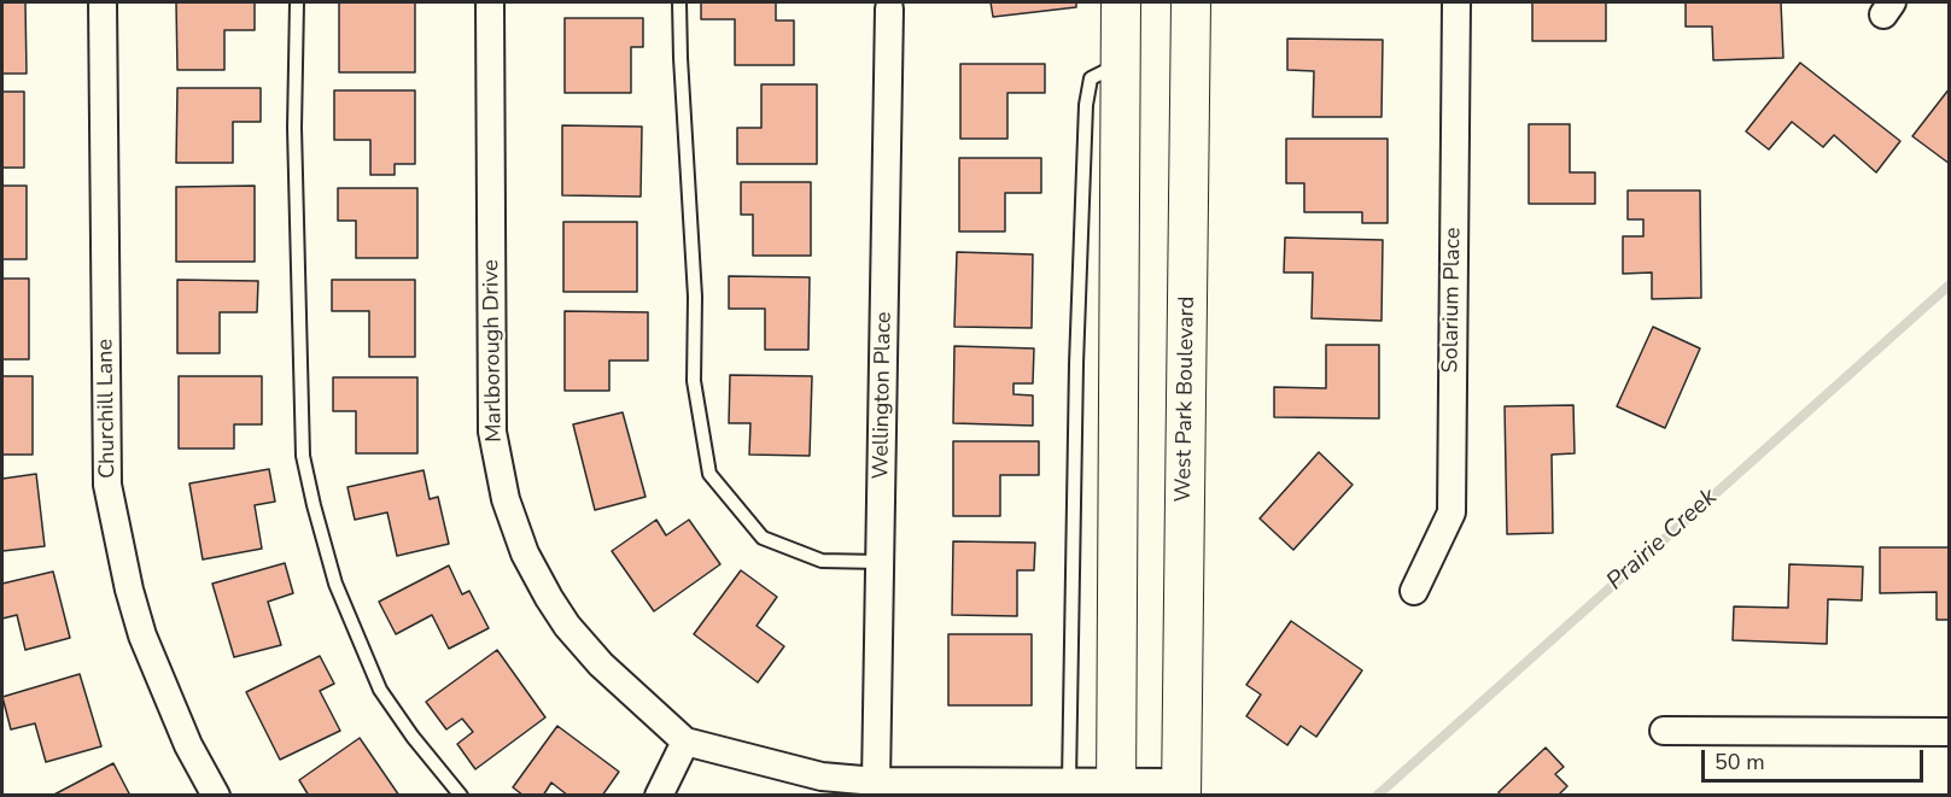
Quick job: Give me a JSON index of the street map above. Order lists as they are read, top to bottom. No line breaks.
{"streets":{"main road":["West Park Boulevard"],"street":["Solarium Place","Marlborough Drive","Wellington Place","Churchill Lane"]},"crossings":[["Marlborough Drive","Wellington Place"],["Marlborough Drive","West Park Boulevard"]],"water":["Prairie Creek"],"scale_bar":"50 m"}
